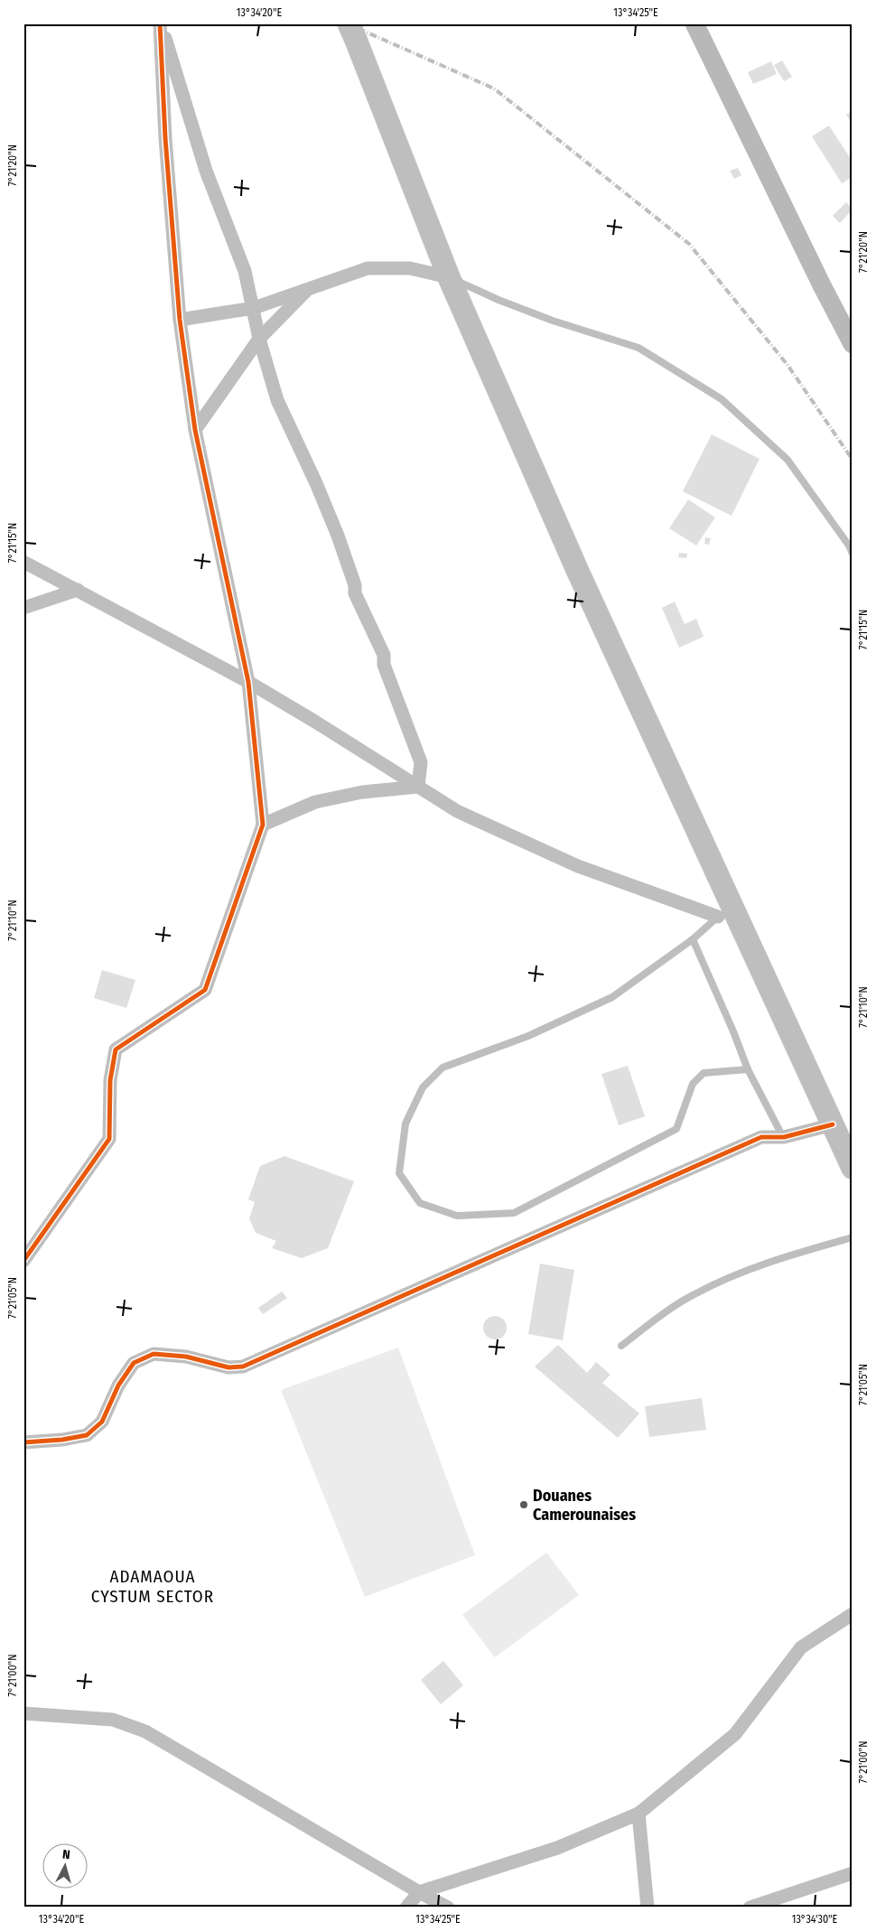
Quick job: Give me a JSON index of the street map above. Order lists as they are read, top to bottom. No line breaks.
{"districts":["ADAMAOUA CYSTUM SECTOR"],"places":["Douanes Camerounaises"],"north":"top","coordinates":["13°34'20\"E","13°34'25\"E","7°21'20\"N","7°21'15\"N","7°21'10\"N","7°21'05\"N","7°21'00\"N","13°34'30\"E"]}
